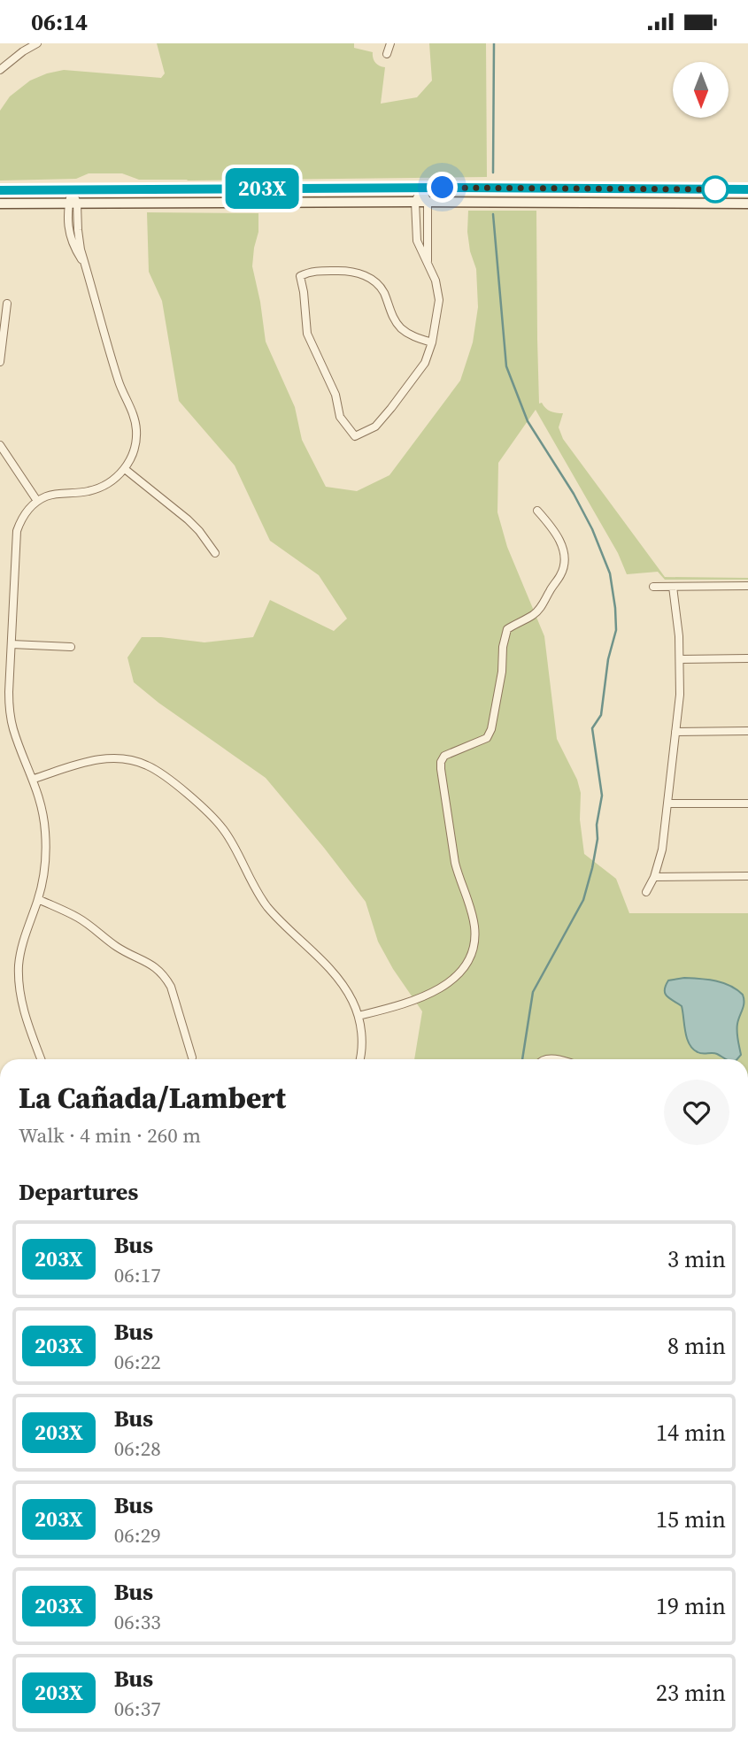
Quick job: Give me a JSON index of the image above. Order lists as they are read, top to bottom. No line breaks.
{"lines":["bus line 203X"],"north":"bottom","page":{"status":"06:14","on_map":"203X","heading":[["La Cañada/Lambert","Walk · 4 min · 260 m"],"Departures"],"list":[{"mark":"203X","name":"Bus","note":"06:17","value":"3 min"},{"mark":"203X","name":"Bus","note":"06:22","value":"8 min"},{"mark":"203X","name":"Bus","note":"06:28","value":"14 min"},{"mark":"203X","name":"Bus","note":"06:29","value":"15 min"},{"mark":"203X","name":"Bus","note":"06:33","value":"19 min"},{"mark":"203X","name":"Bus","note":"06:37","value":"23 min"}]}}
